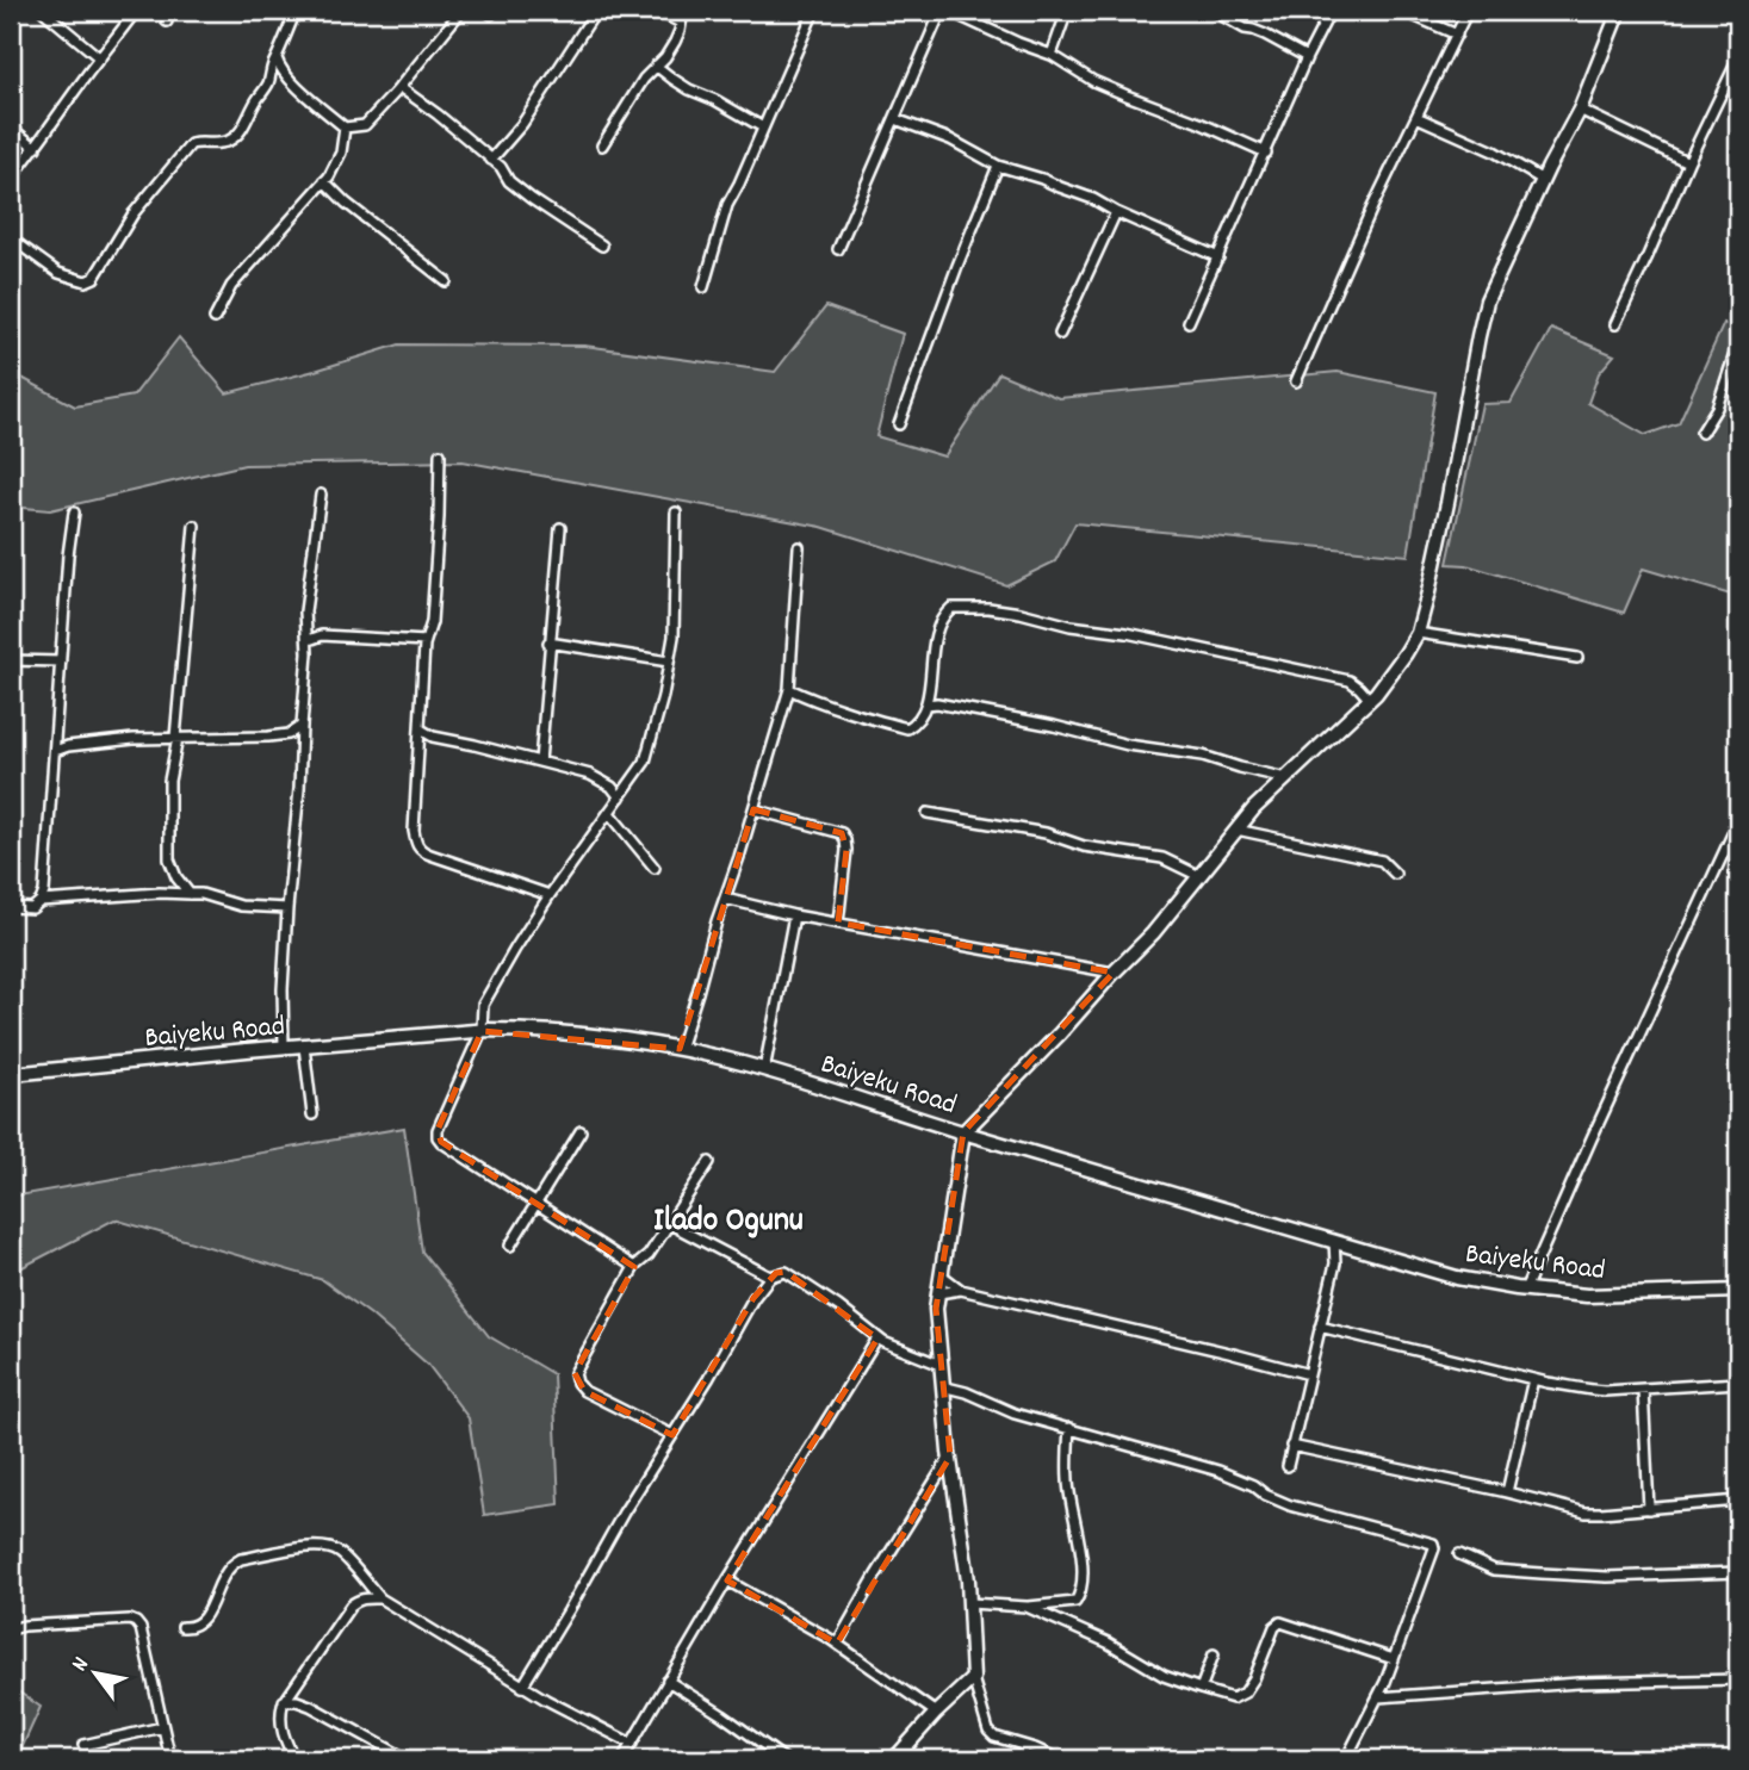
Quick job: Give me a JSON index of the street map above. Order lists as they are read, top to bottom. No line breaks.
{"streets":{"street":["Baiyeku Road"]},"districts":["Ilado Ogunu"],"north":"top left"}
